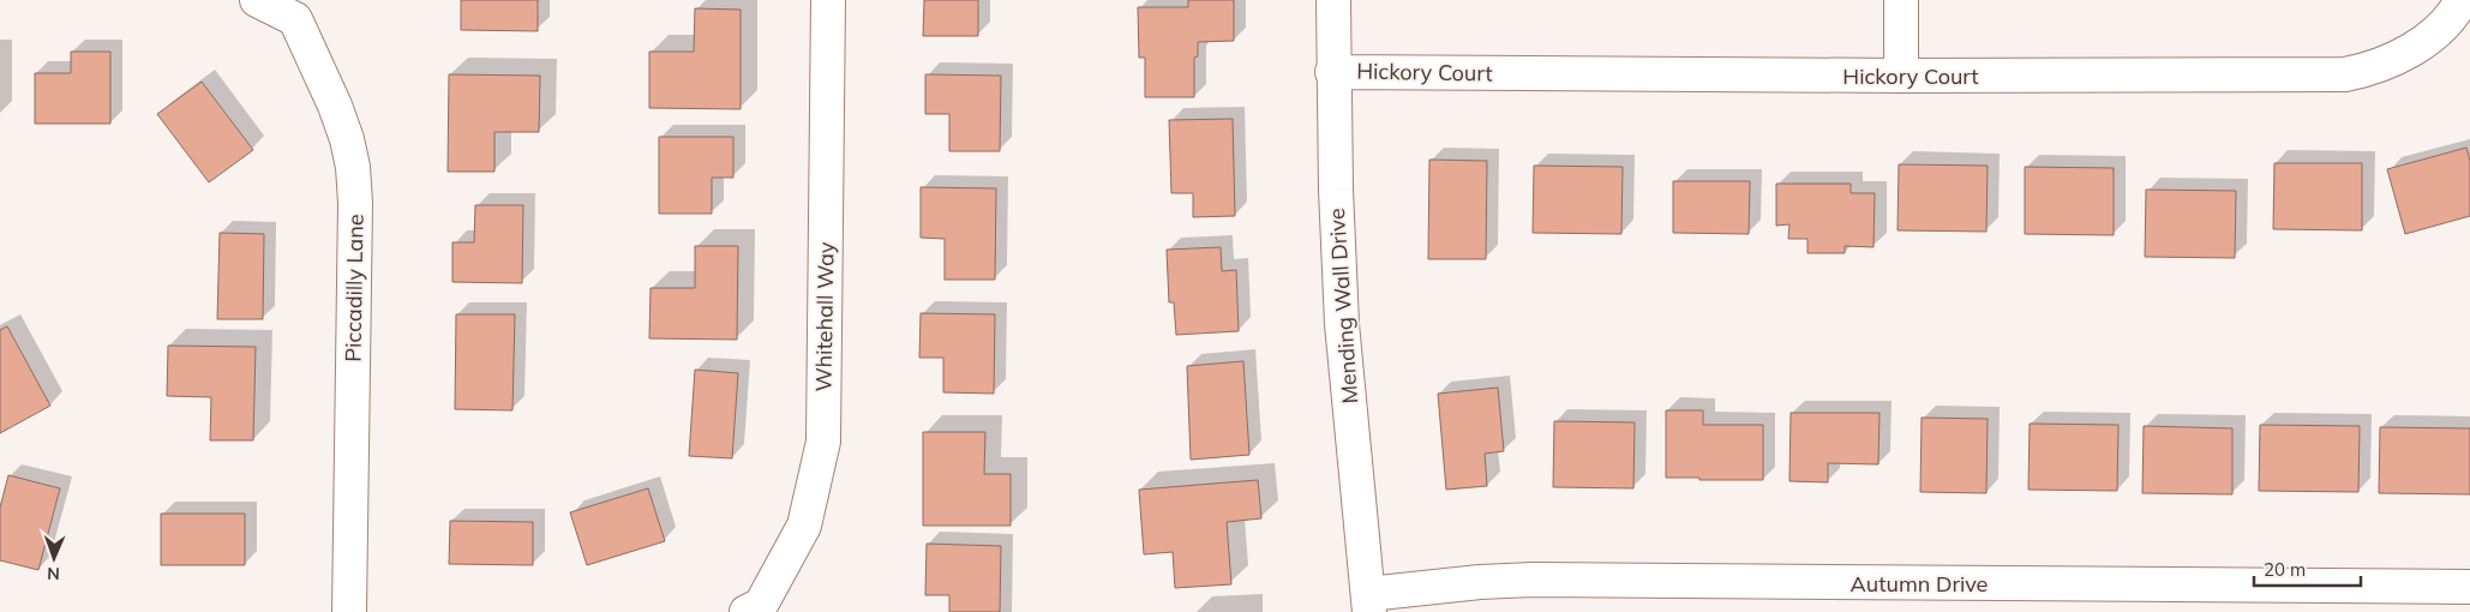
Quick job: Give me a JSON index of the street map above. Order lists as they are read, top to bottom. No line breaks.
{"streets":{"street":["Hickory Court","Piccadilly Lane","Mending Wall Drive","Whitehall Way","Autumn Drive"]},"crossings":[["Hickory Court","Mending Wall Drive"],["Mending Wall Drive","Autumn Drive"]],"scale_bar":"20 m","north":"bottom"}
